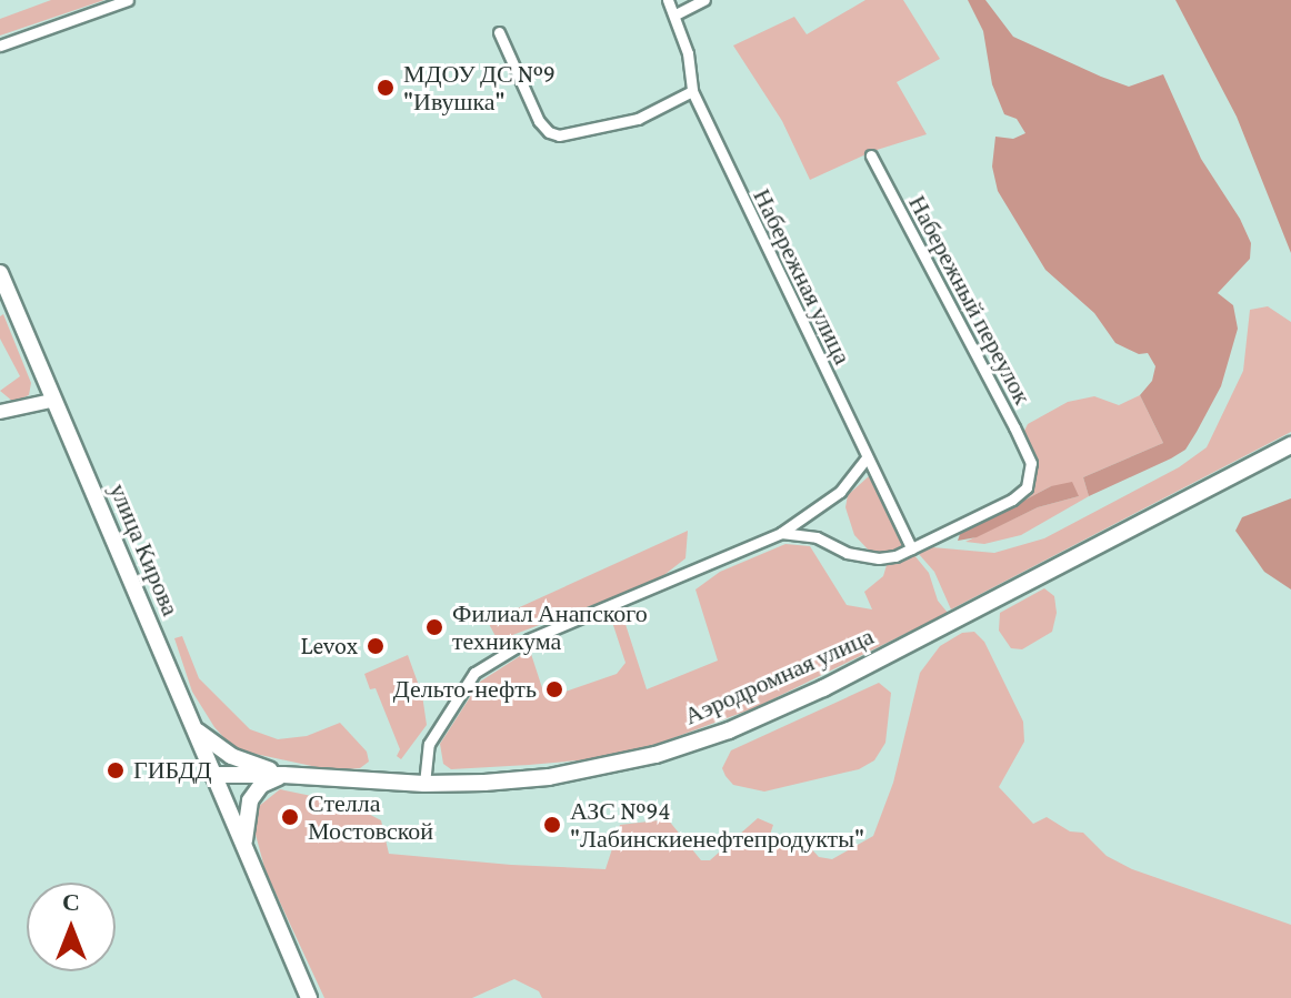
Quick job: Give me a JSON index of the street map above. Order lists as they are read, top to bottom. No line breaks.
{"streets":{"main road":["улица Кирова","Аэродромная улица"],"street":["Набережная улица","Набережный переулок"]},"crossings":[["Набережная улица","Набережный переулок"],["улица Кирова","Аэродромная улица"]],"places":["МДОУ ДС №9 \"Ивушка\"","Филиал Анапского техникума","Levox","Дельто-нефть","ГИБДД","Стелла Мостовской","АЗС №94 \"Лабинскиенефтепродукты\""],"north":"top"}
